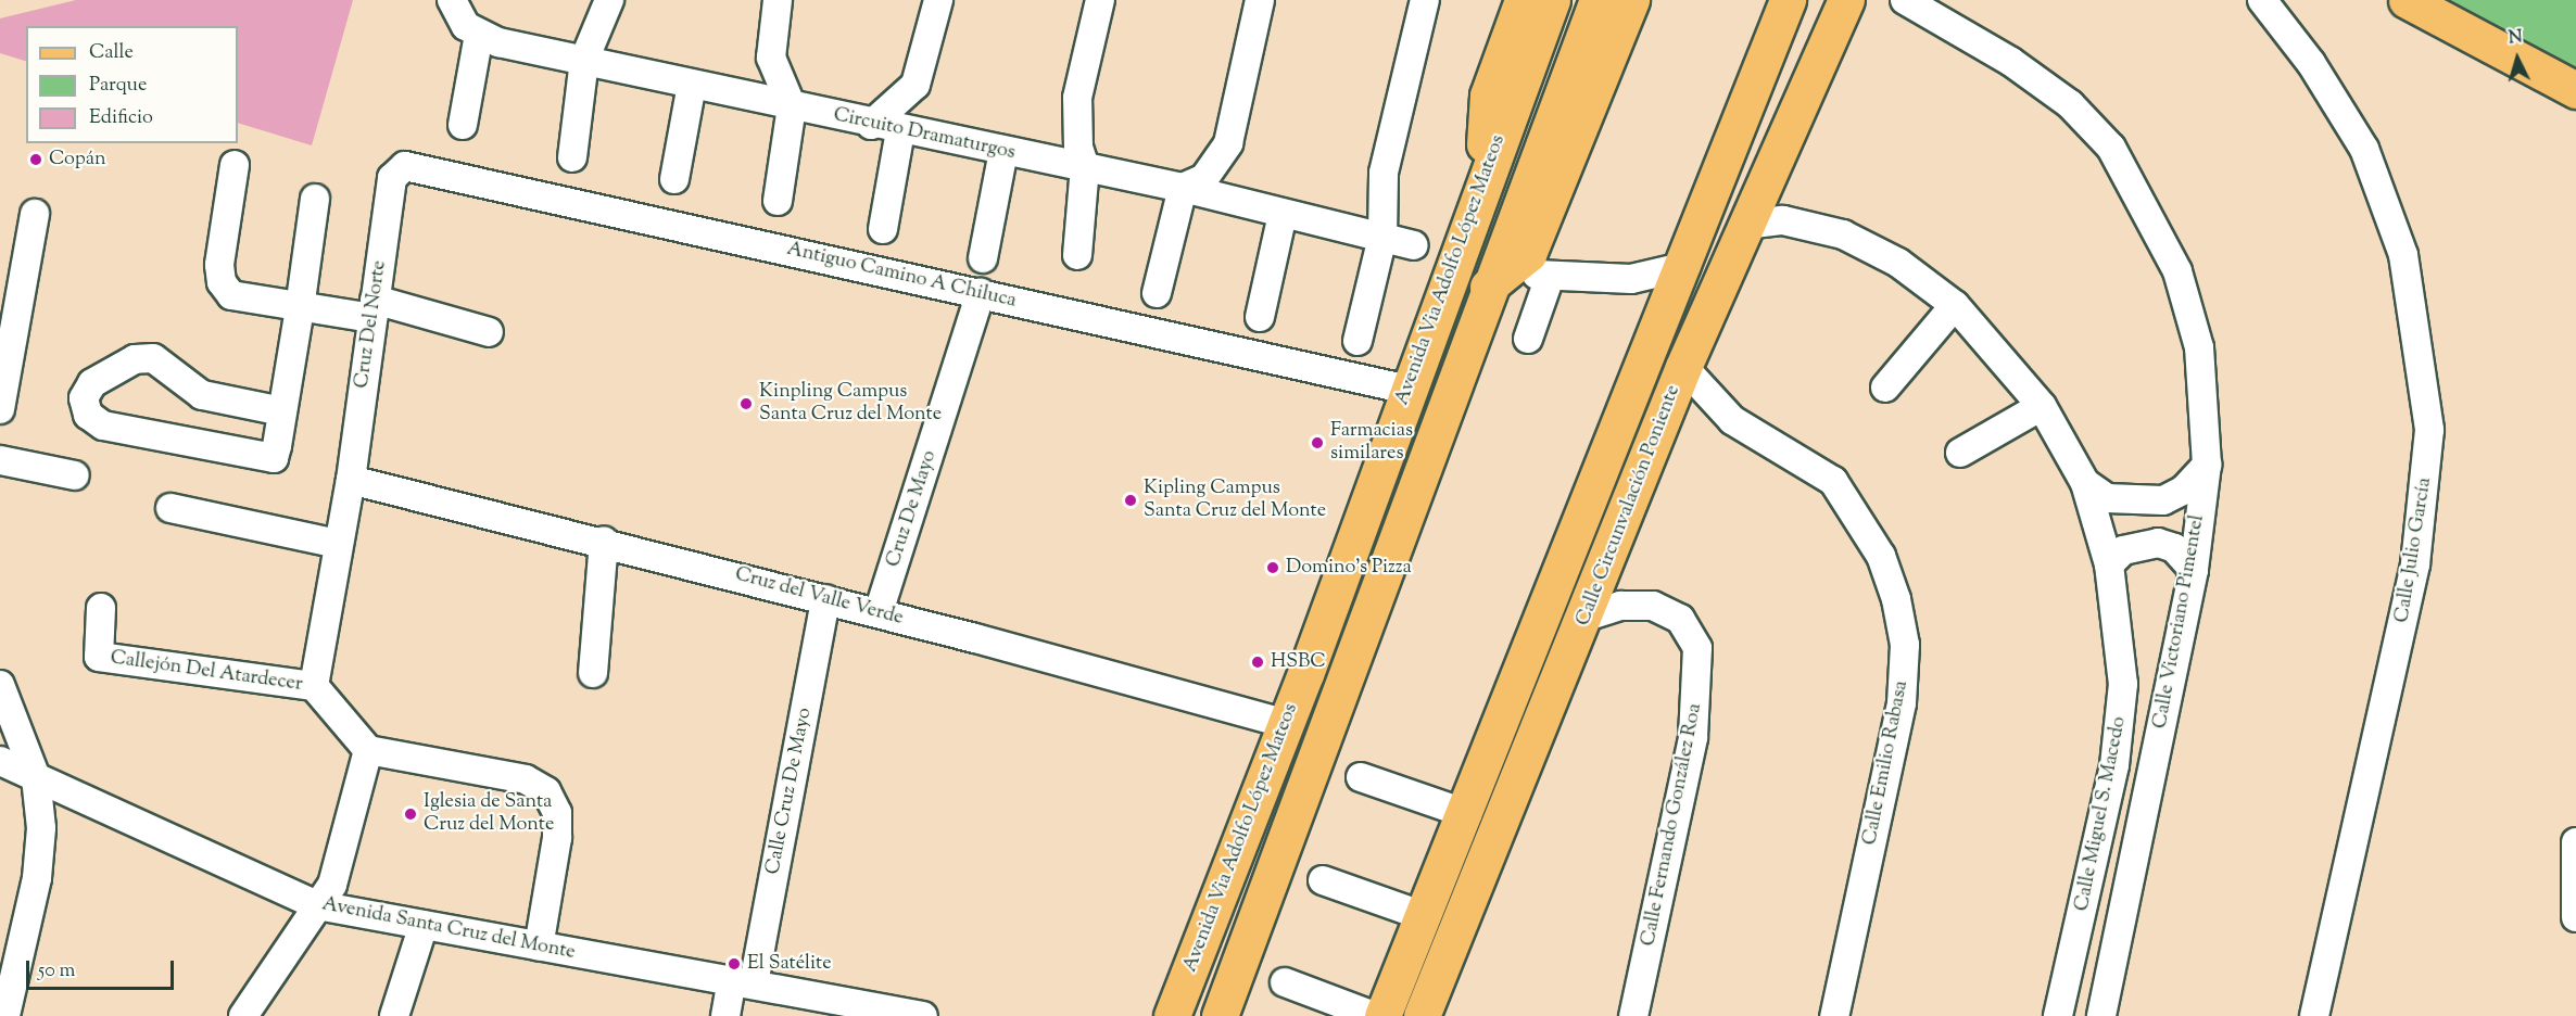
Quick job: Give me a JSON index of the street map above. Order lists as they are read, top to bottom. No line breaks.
{"streets":{"main road":["Avenida Via Adolfo López Mateos","Calle Circunvalación Poniente"],"street":["Circuito Dramaturgos","Antiguo Camino A Chiluca","Cruz Del Norte","Cruz De Mayo","Calle Julio García","Cruz del Valle Verde","Calle Victoriano Pimentel","Callejón Del Atardecer","Calle Emilio Rabasa","Calle Cruz De Mayo","Calle Miguel S. Macedo","Calle Fernando González Roa","Avenida Santa Cruz del Monte"]},"crossings":[["Avenida Via Adolfo López Mateos","Antiguo Camino A Chiluca"],["Avenida Via Adolfo López Mateos","Cruz del Valle Verde"],["Antiguo Camino A Chiluca","Cruz Del Norte"],["Antiguo Camino A Chiluca","Cruz De Mayo"],["Cruz Del Norte","Cruz del Valle Verde"],["Cruz Del Norte","Callejón Del Atardecer"],["Calle Circunvalación Poniente","Calle Emilio Rabasa"],["Calle Circunvalación Poniente","Calle Miguel S. Macedo"],["Calle Circunvalación Poniente","Calle Fernando González Roa"],["Cruz De Mayo","Cruz del Valle Verde"],["Cruz del Valle Verde","Calle Cruz De Mayo"],["Calle Cruz De Mayo","Avenida Santa Cruz del Monte"]],"places":["Copán","Kinpling Campus Santa Cruz del Monte","Farmacias similares","Kipling Campus Santa Cruz del Monte","Domino's Pizza","HSBC","Iglesia de Santa Cruz del Monte","El Satélite"],"legend":["Calle","Parque","Edificio"],"scale_bar":"50 m","north":"top"}
